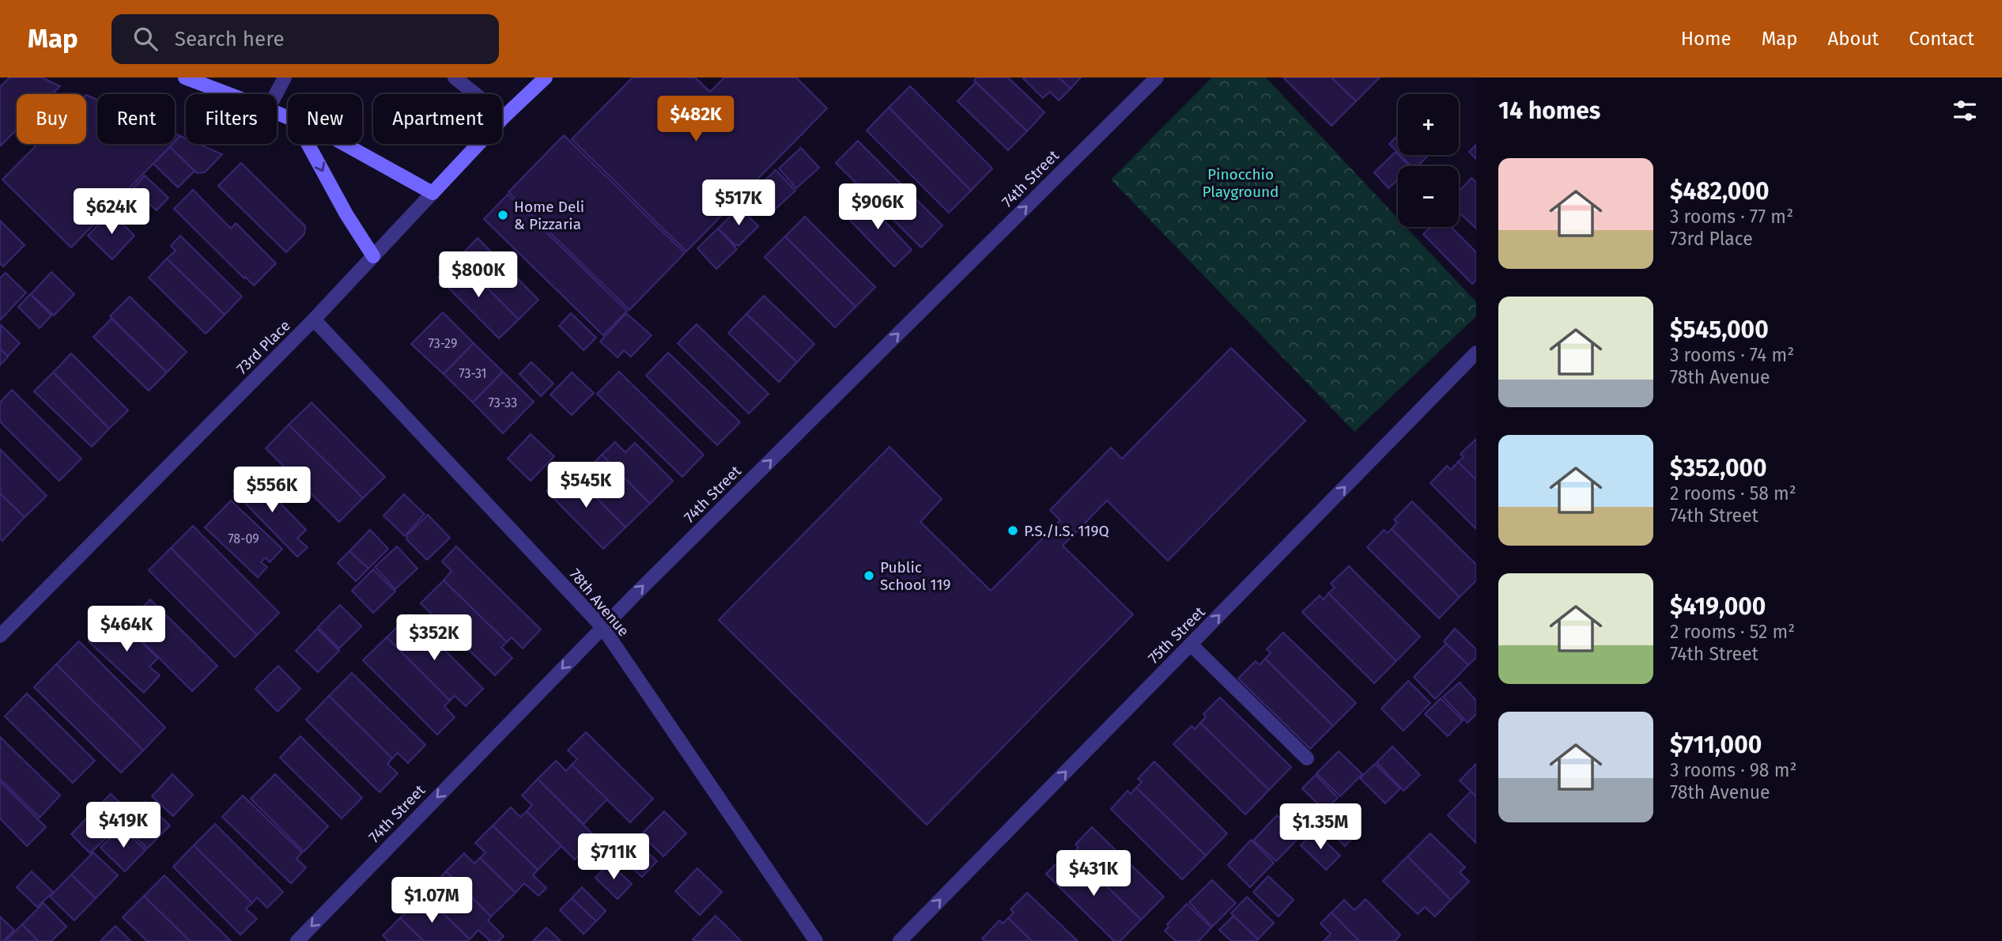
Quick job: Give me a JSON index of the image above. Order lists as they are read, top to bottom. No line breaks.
{"streets":{"main road":["73rd Place"],"street":["74th Street","78th Avenue","75th Street"]},"crossings":[["74th Street","78th Avenue"],["73rd Place","78th Avenue"]],"one_way":["75th Street"],"parks":["Pinocchio Playground"],"places":["Home Deli & Pizzaria","P.S./I.S. 119Q","Public School 119"],"house_numbers":["73-29","73-31","73-33","78-09"],"page":{"header":"Map","search":"Search here","nav":["Home","Map","About","Contact"],"heading":"14 homes","map_buttons":["+","−"],"chip":["Buy","Rent","Filters","New","Apartment"],"price":["$482K","$517K","$906K","$624K","$800K","$545K","$556K","$464K","$352K","$419K","$1.35M","$711K","$431K","$1.07M"],"list":[{"name":"$482,000","note":"3 rooms · 77 m² · 73rd Place"},{"name":"$545,000","note":"3 rooms · 74 m² · 78th Avenue"},{"name":"$352,000","note":"2 rooms · 58 m² · 74th Street"},{"name":"$419,000","note":"2 rooms · 52 m² · 74th Street"},{"name":"$711,000","note":"3 rooms · 98 m² · 78th Avenue"}]}}
